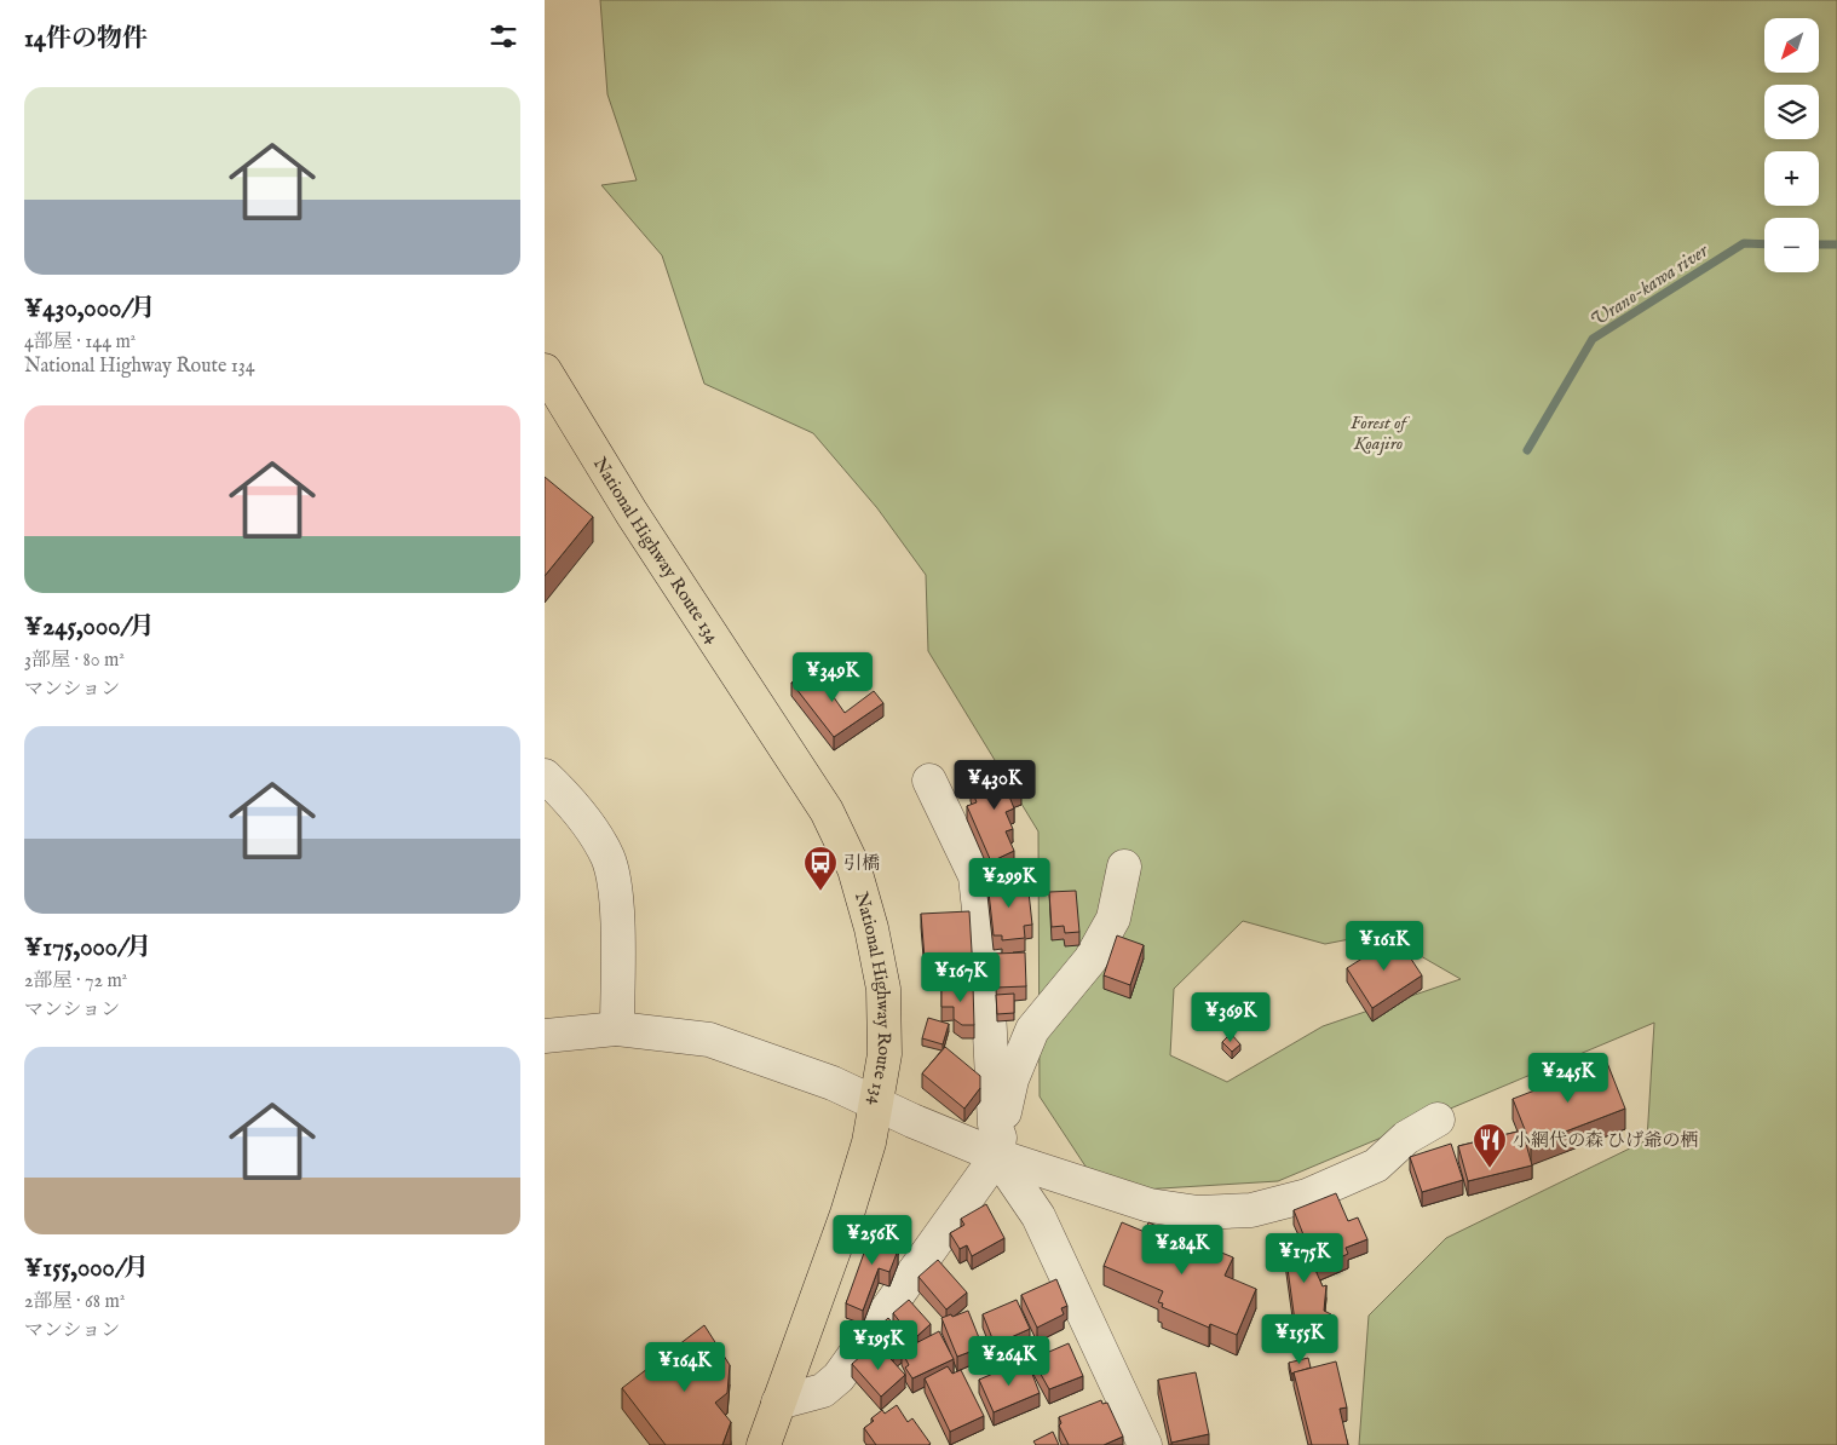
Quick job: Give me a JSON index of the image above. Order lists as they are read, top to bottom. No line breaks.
{"streets":{"highway":["National Highway Route 134"]},"water":["Urano-kawa river"],"parks":["Forest of Koajiro"],"places":{"bus stop":["引橋"],"restaurant":["小網代の森 ひげ爺の栖"]},"north":"bottom left","page":{"heading":"14件の物件","map_buttons":["+","−"],"list":[{"name":"¥430,000/月","note":"4部屋 · 144 m² · National Highway Route 134"},{"name":"¥245,000/月","note":"3部屋 · 80 m² · マンション"},{"name":"¥175,000/月","note":"2部屋 · 72 m² · マンション"},{"name":"¥155,000/月","note":"2部屋 · 68 m² · マンション"}],"price":["¥349K","¥430K","¥299K","¥161K","¥167K","¥369K","¥245K","¥256K","¥284K","¥175K","¥155K","¥195K","¥264K","¥164K"]}}
